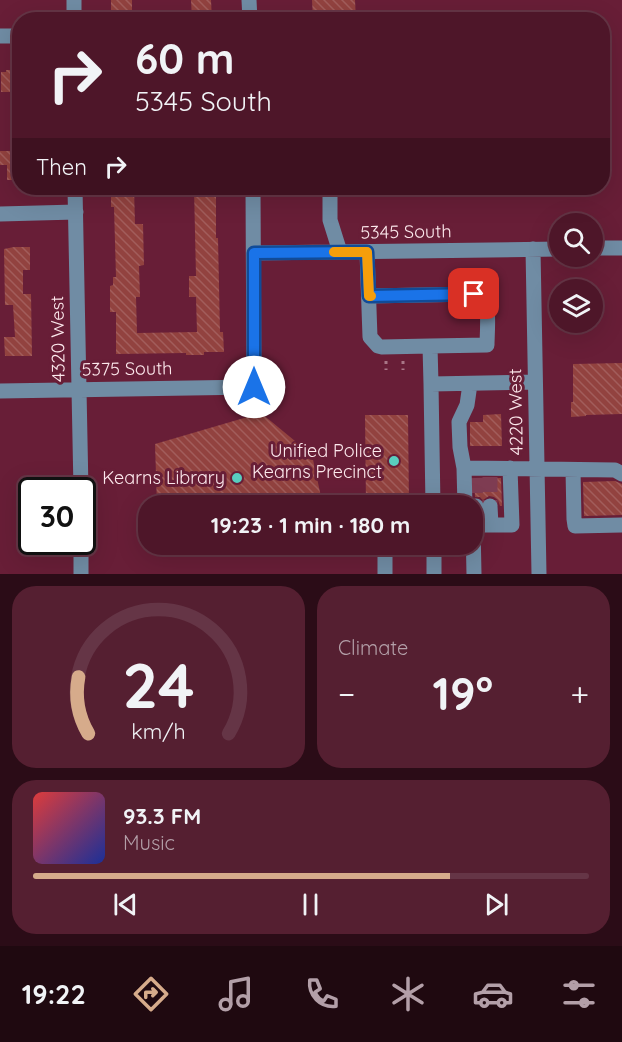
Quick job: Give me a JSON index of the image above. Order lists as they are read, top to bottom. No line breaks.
{"streets":{"street":["5345 South","4320 West","5375 South","4220 West"]},"crossings":[["5345 South","5375 South"],["5345 South","4220 West"],["4320 West","5375 South"]],"places":["Unified Police Kearns Precinct","Kearns Library"],"page":{"turn":["60 m","5345 South"],"then":"Then","limit":"30","trip":"19:23 · 1 min · 180 m","tile":"Climate","heat":["−","19°","+"],"song":["93.3 FM","Music"],"tabs":"19:22","gauge":["24","km/h"]}}
